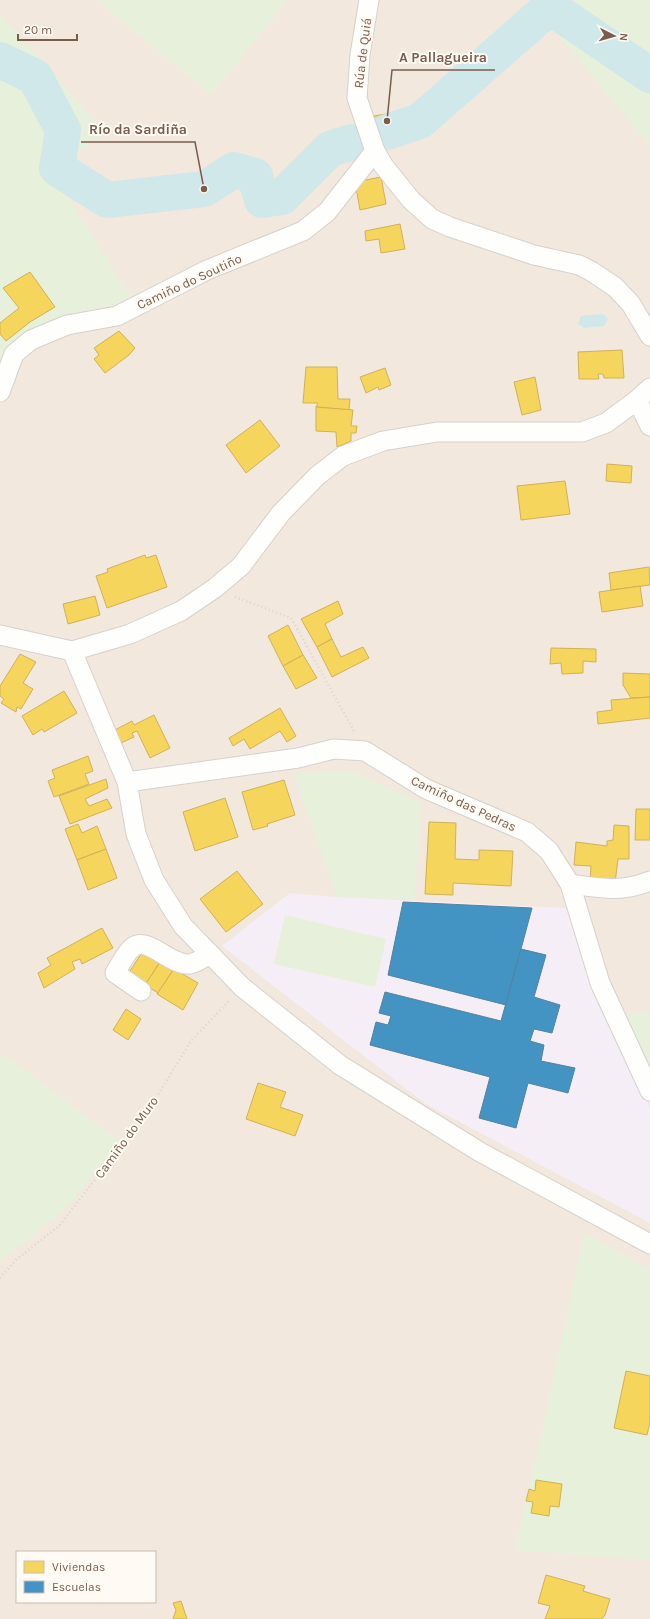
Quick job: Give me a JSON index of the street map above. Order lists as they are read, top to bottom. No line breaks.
{"streets":{"street":["Rúa de Quiá","Camiño do Soutiño","Camiño das Pedras"],"path":["Camiño do Muro"]},"crossings":[["Rúa de Quiá","Camiño do Soutiño"]],"places":["A Pallagueira","Río da Sardiña"],"legend":["Viviendas","Escuelas"],"scale_bar":"20 m","north":"right"}
